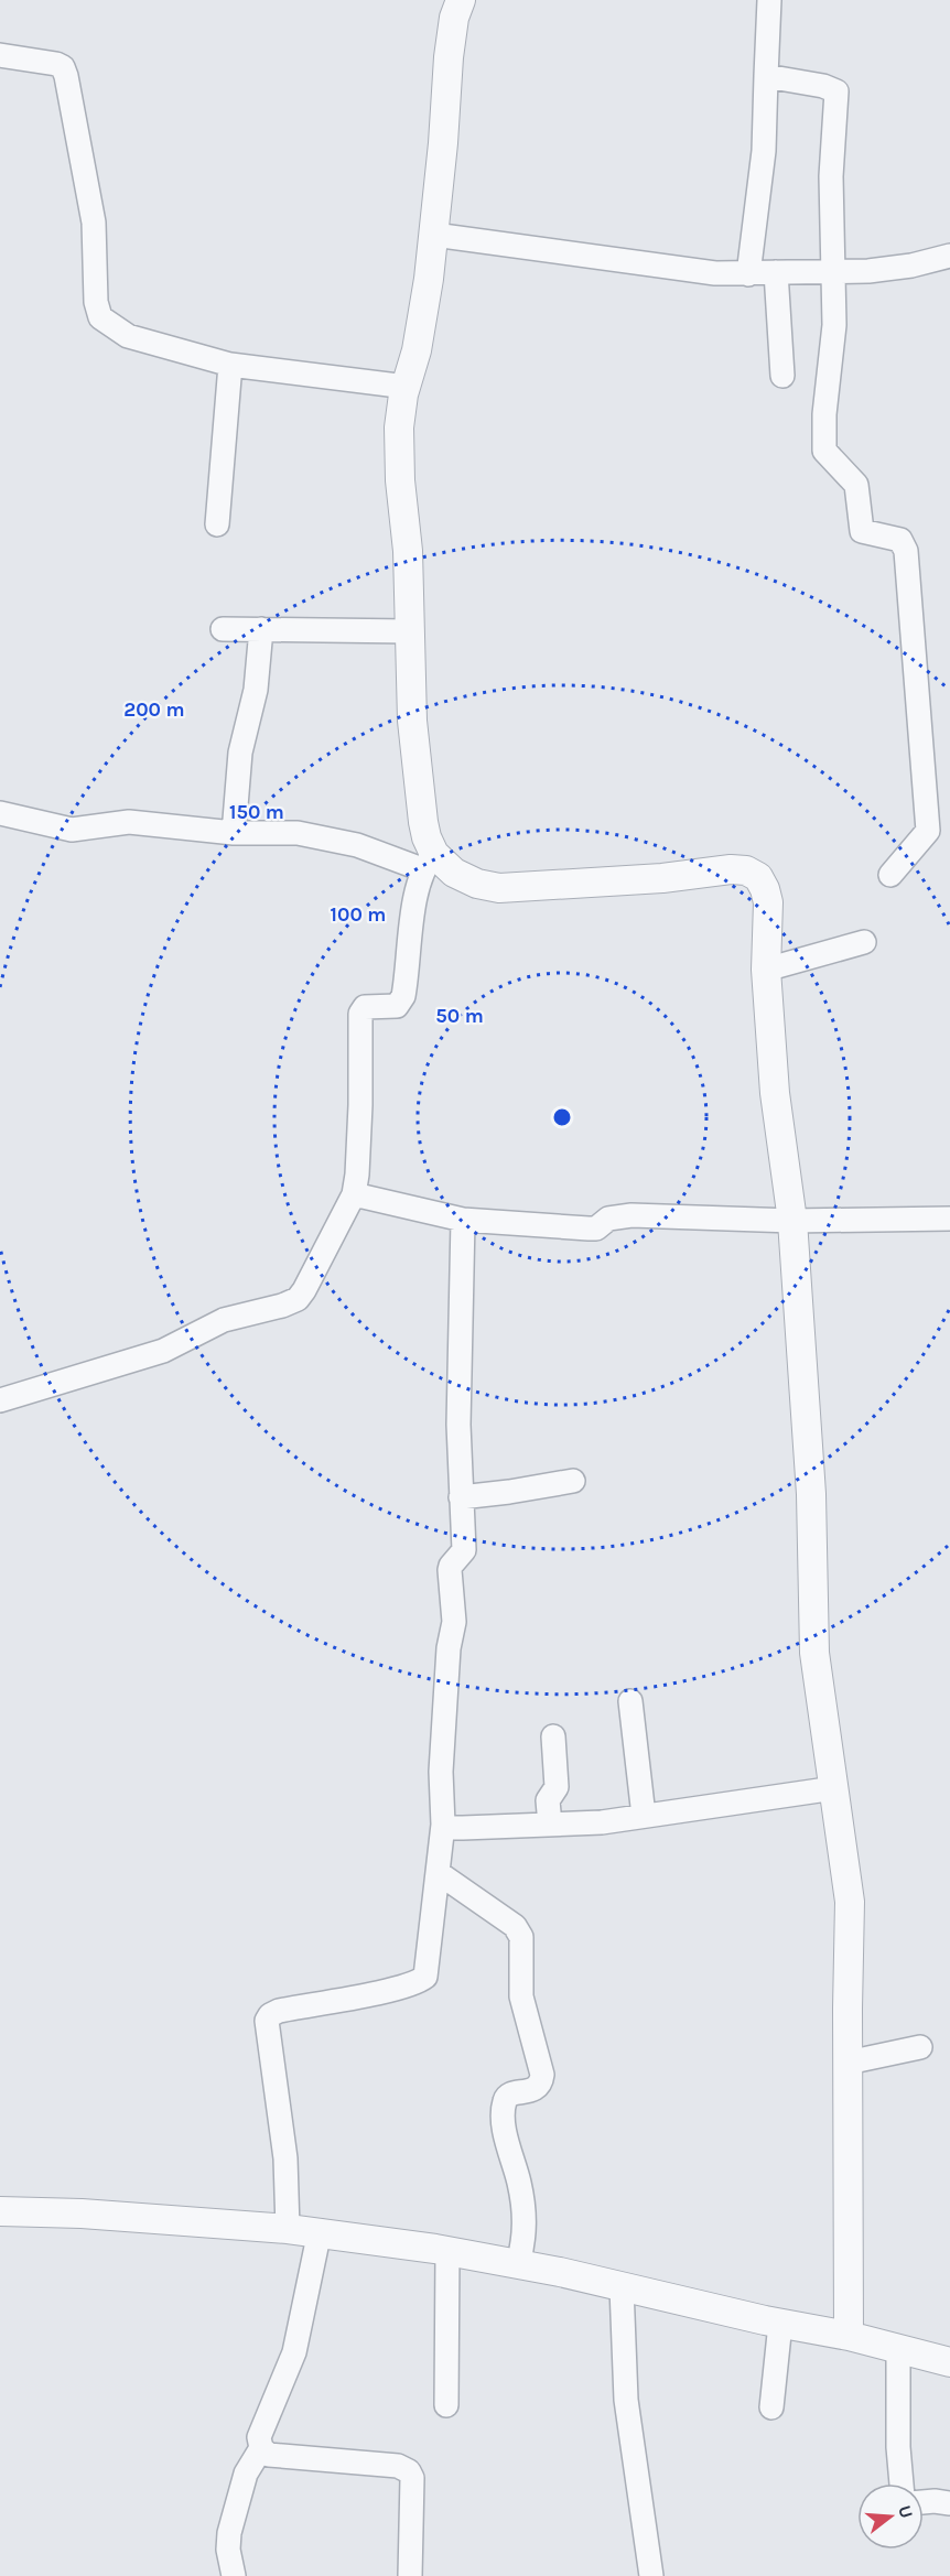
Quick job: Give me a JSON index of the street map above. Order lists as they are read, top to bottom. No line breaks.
{"north":"right","rings":["200 m","150 m","100 m","50 m"]}
